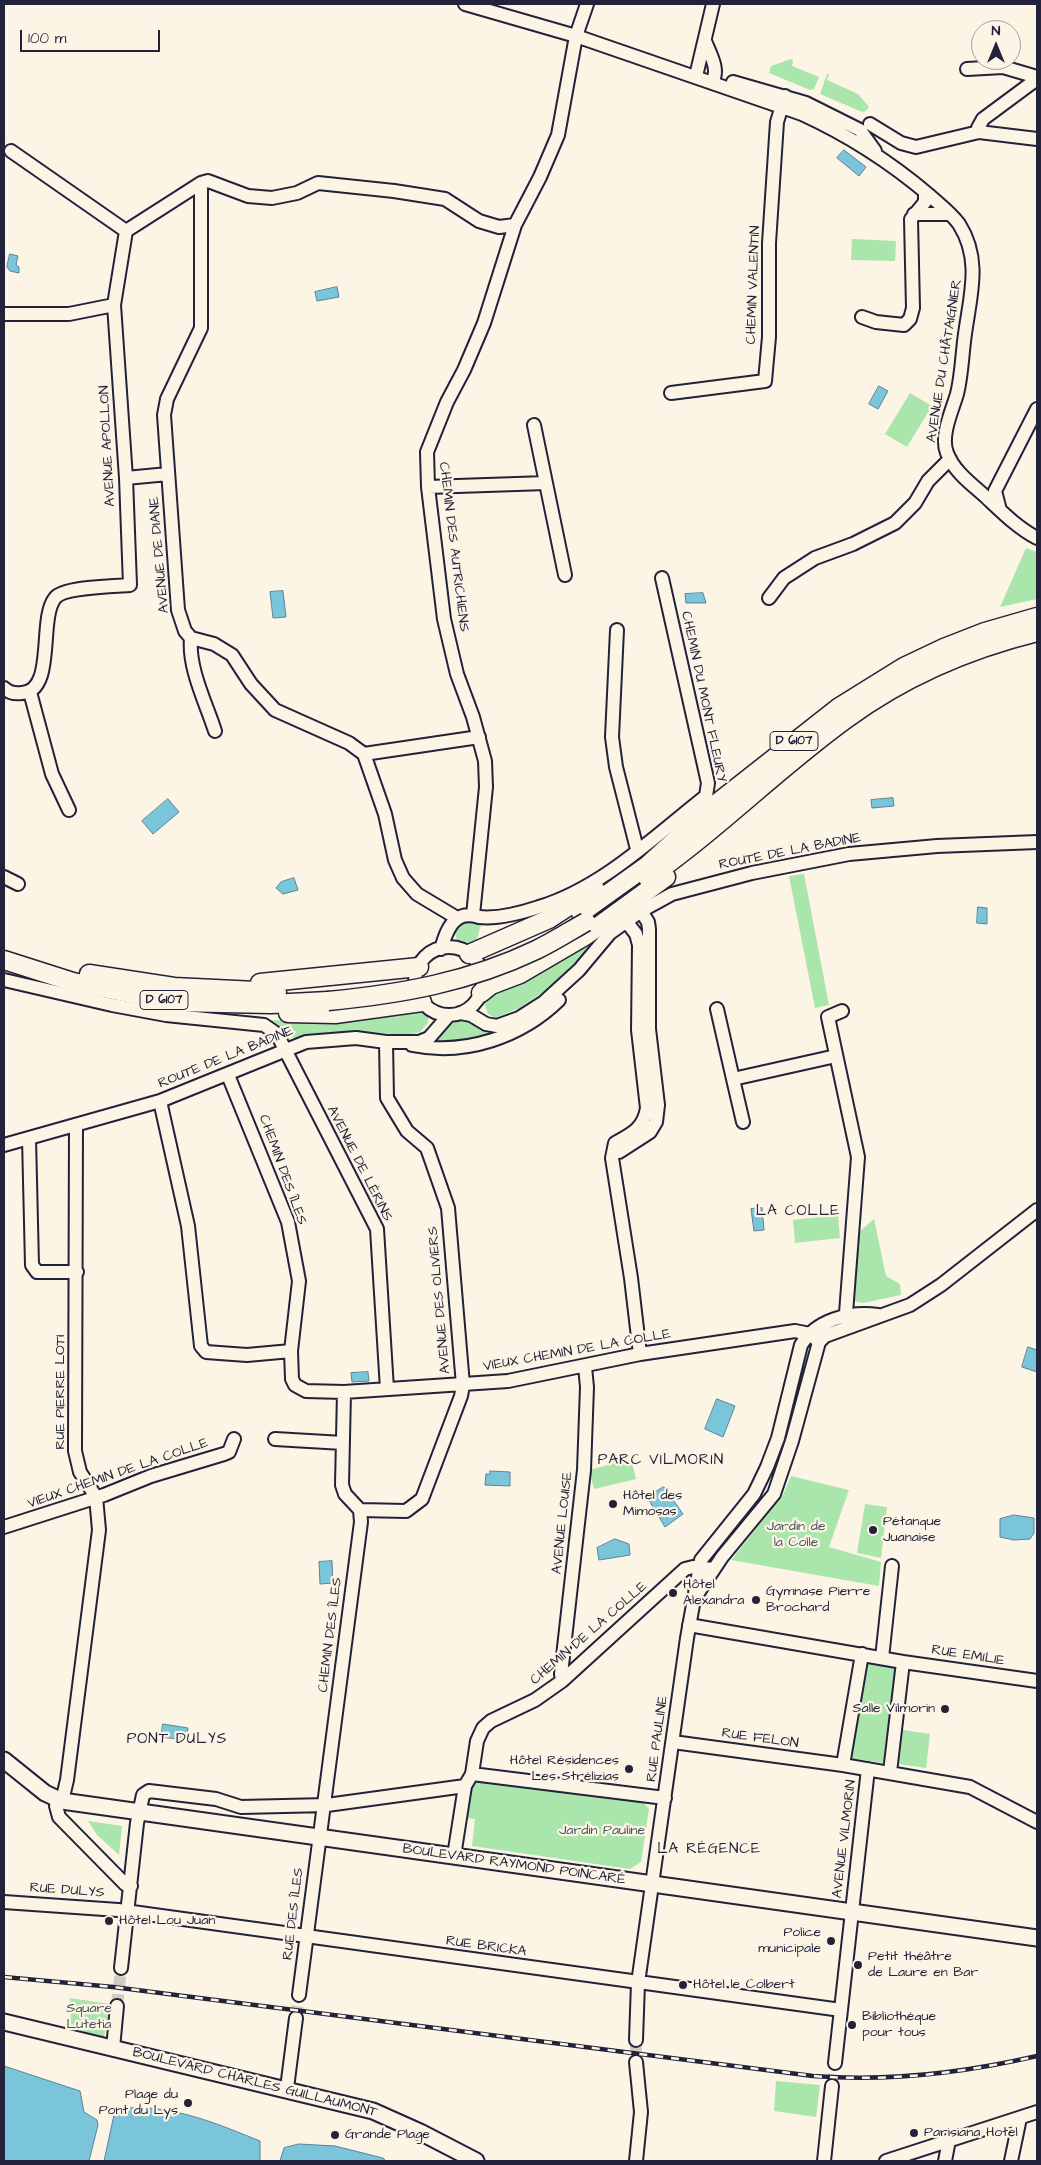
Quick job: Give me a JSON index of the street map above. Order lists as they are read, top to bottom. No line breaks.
{"streets":{"highway":["D 6107"],"main road":["BOULEVARD RAYMOND POINCARÉ","BOULEVARD CHARLES GUILLAUMONT"],"street":["CHEMIN VALENTIN","AVENUE DU CHÂTAIGNIER","AVENUE APOLLON","CHEMIN DES AUTRICHIENS","AVENUE DE DIANE","CHEMIN DU MONT FLEURY","ROUTE DE LA BADINE","AVENUE DE LÉRINS","CHEMIN DES ÎLES","AVENUE DES OLIVIERS","VIEUX CHEMIN DE LA COLLE","RUE PIERRE LOTI","AVENUE LOUISE","CHEMIN DE LA COLLE","RUE EMILIE","RUE PAULINE","RUE FELON","AVENUE VILMORIN","RUE DULYS","RUE DES ÎLES","RUE BRICKA"]},"crossings":[["ROUTE DE LA BADINE","AVENUE DE LÉRINS"],["ROUTE DE LA BADINE","CHEMIN DES ÎLES"],["ROUTE DE LA BADINE","AVENUE DES OLIVIERS"],["ROUTE DE LA BADINE","RUE PIERRE LOTI"],["AVENUE DE LÉRINS","VIEUX CHEMIN DE LA COLLE"],["CHEMIN DES ÎLES","AVENUE DES OLIVIERS"],["CHEMIN DES ÎLES","VIEUX CHEMIN DE LA COLLE"],["CHEMIN DES ÎLES","BOULEVARD RAYMOND POINCARÉ"],["CHEMIN DES ÎLES","RUE DES ÎLES"],["AVENUE DES OLIVIERS","VIEUX CHEMIN DE LA COLLE"],["VIEUX CHEMIN DE LA COLLE","RUE PIERRE LOTI"],["VIEUX CHEMIN DE LA COLLE","AVENUE LOUISE"],["RUE PIERRE LOTI","BOULEVARD RAYMOND POINCARÉ"],["AVENUE LOUISE","CHEMIN DE LA COLLE"],["CHEMIN DE LA COLLE","RUE PAULINE"],["RUE PAULINE","RUE FELON"],["RUE PAULINE","BOULEVARD RAYMOND POINCARÉ"],["RUE PAULINE","RUE BRICKA"],["RUE FELON","AVENUE VILMORIN"],["AVENUE VILMORIN","BOULEVARD RAYMOND POINCARÉ"],["AVENUE VILMORIN","RUE BRICKA"],["BOULEVARD RAYMOND POINCARÉ","RUE DES ÎLES"],["RUE DULYS","RUE BRICKA"],["RUE DES ÎLES","RUE BRICKA"]],"districts":["LA COLLE","PARC VILMORIN","PONT DULYS","LA RÉGENCE"],"parks":["Jardin de la Colle","Jardin Pauline","Square Lutetia"],"places":["Hôtel des Mimosas","Pétanque Juanaise","Hôtel Alexandra","Gymnase Pierre Brochard","Salle Vilmorin","Hôtel Résidences Les Strélizias","Hôtel Lou Juan","Police municipale","Petit théâtre de Laure en Bar","Hôtel le Colbert","Bibliothèque pour tous","Plage du Pont du Lys","Parisiana Hotel","Grande Plage"],"scale_bar":"100 m","north":"top"}
